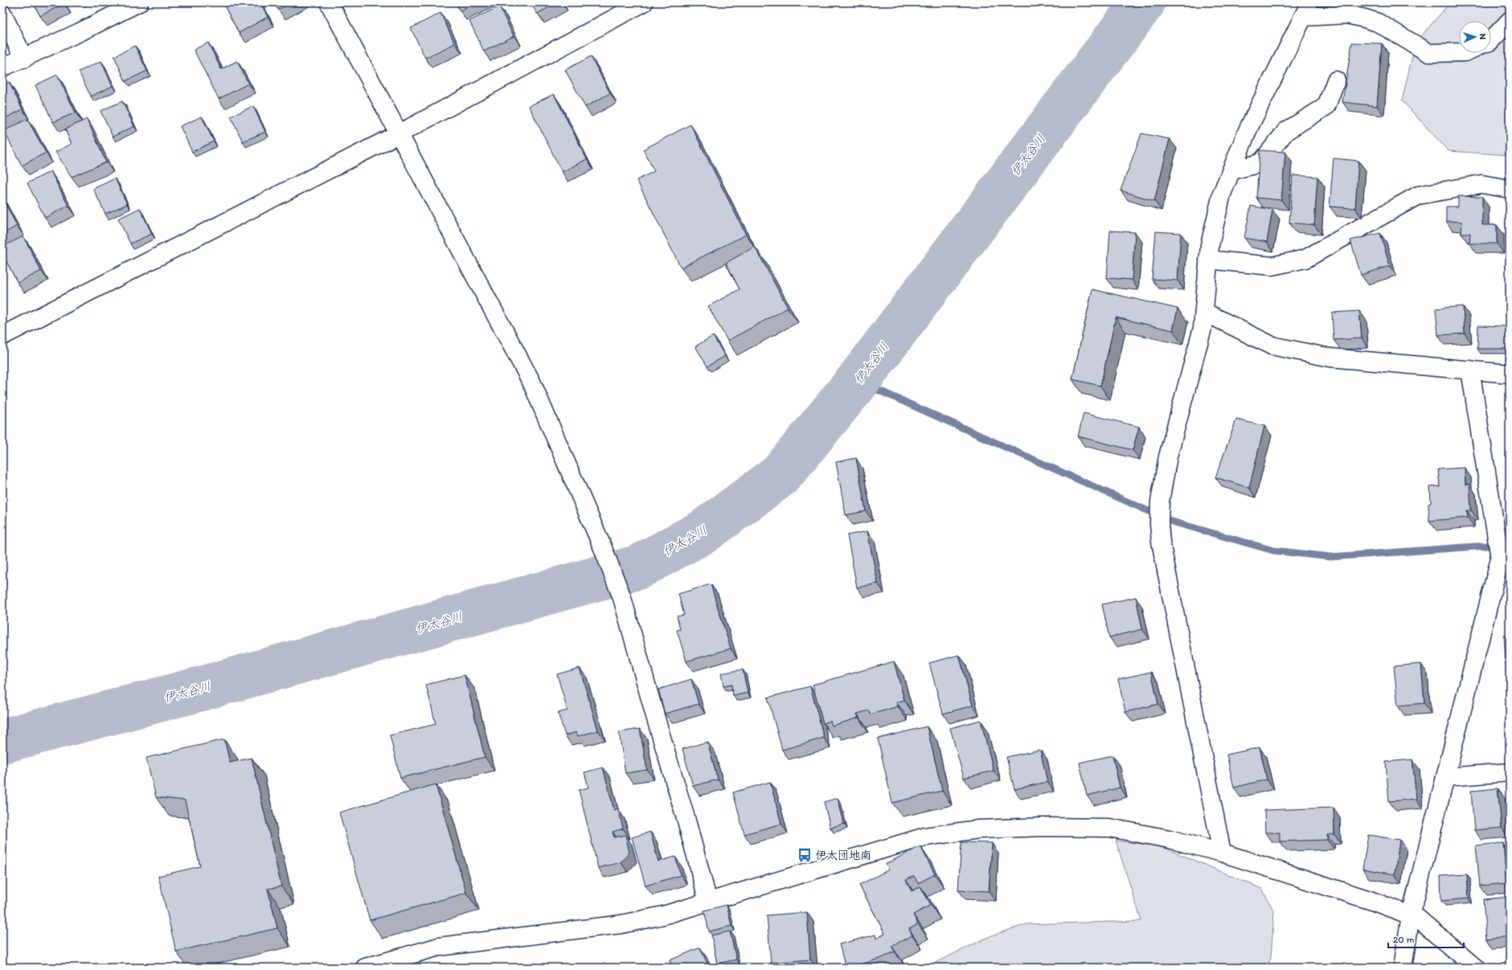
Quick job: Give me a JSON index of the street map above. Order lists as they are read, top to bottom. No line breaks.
{"water":["伊太谷川"],"places":{"bus stop":["伊太団地南"]},"scale_bar":"20 m","north":"right"}
